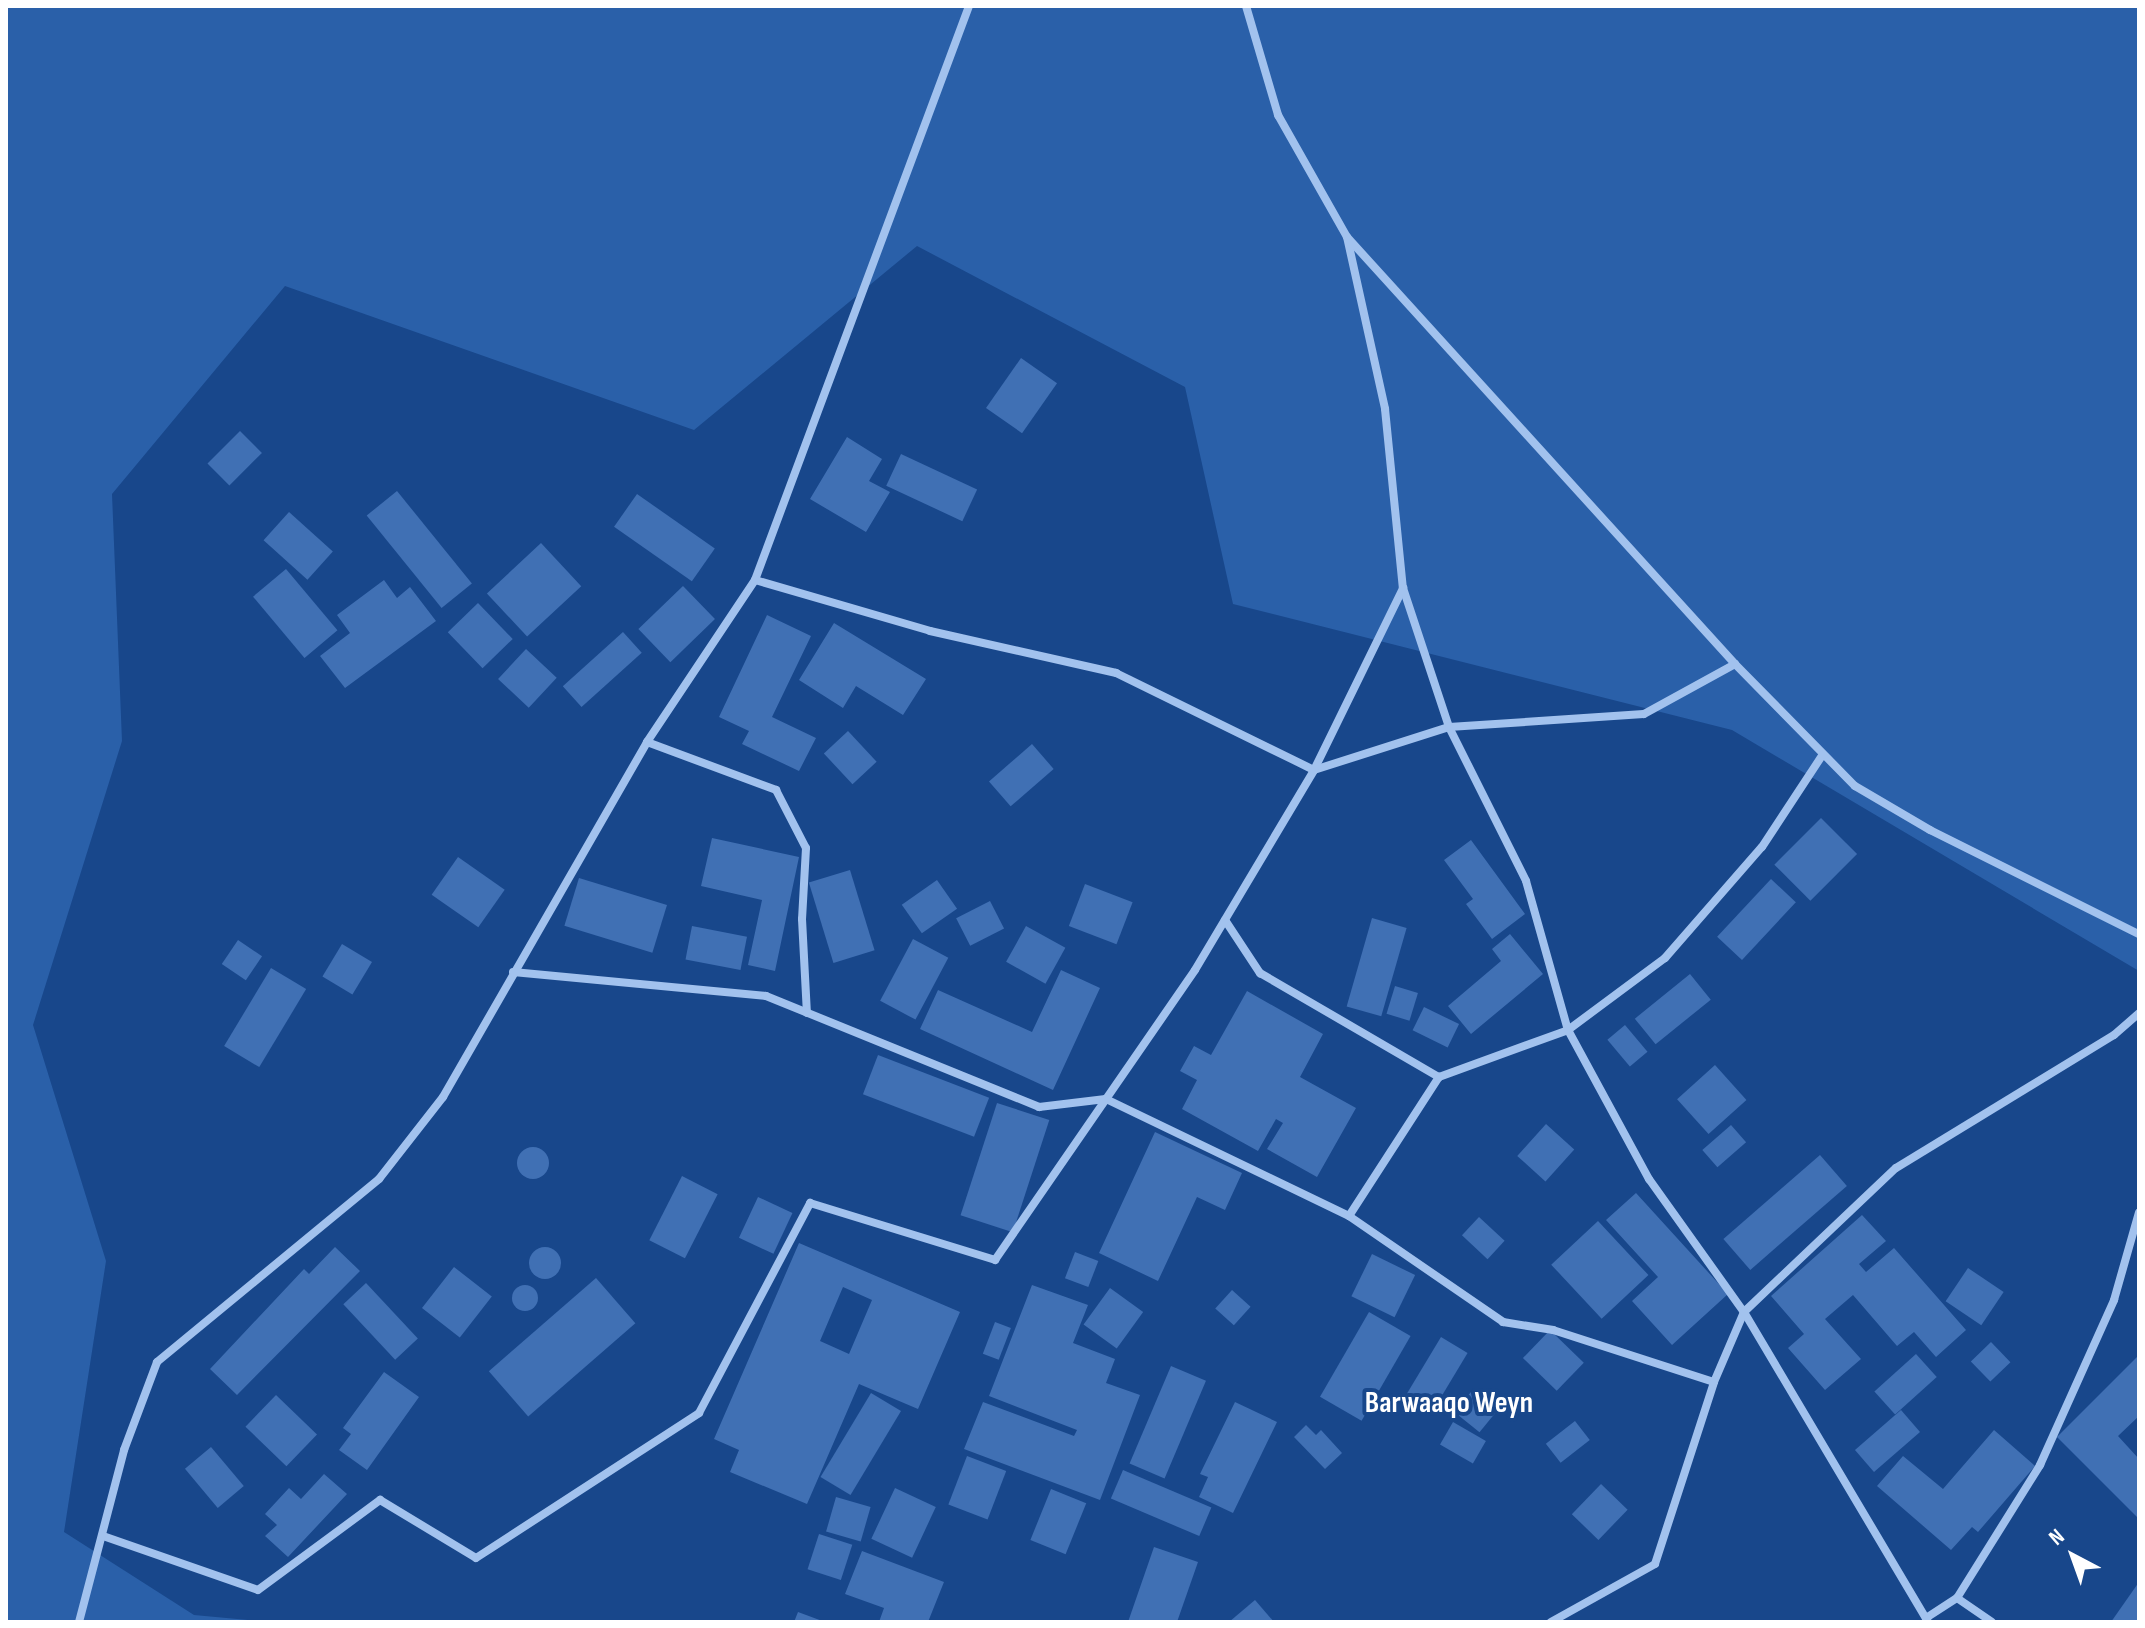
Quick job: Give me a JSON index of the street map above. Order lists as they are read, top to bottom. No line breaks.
{"districts":["Barwaaqo Weyn"],"north":"top left"}
